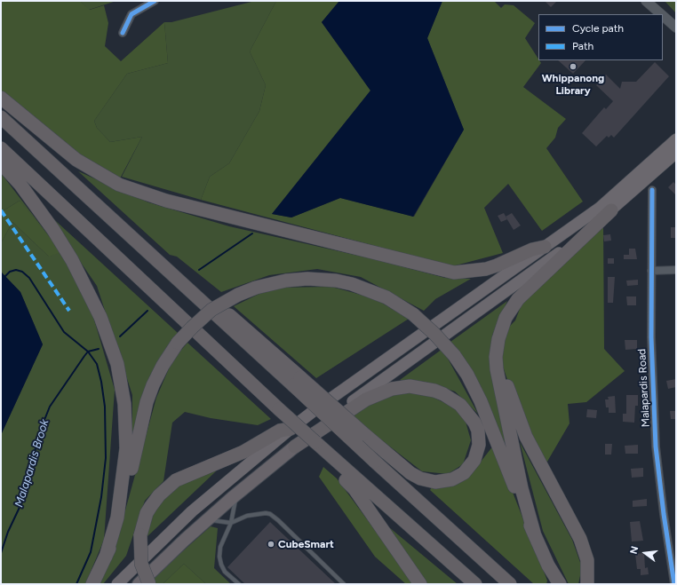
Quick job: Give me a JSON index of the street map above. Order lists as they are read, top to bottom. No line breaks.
{"streets":{"street":["Malapardis Road"]},"water":["Malapardis Brook"],"places":["Whippanong Library","CubeSmart"],"legend":["Cycle path","Path"],"north":"left"}
